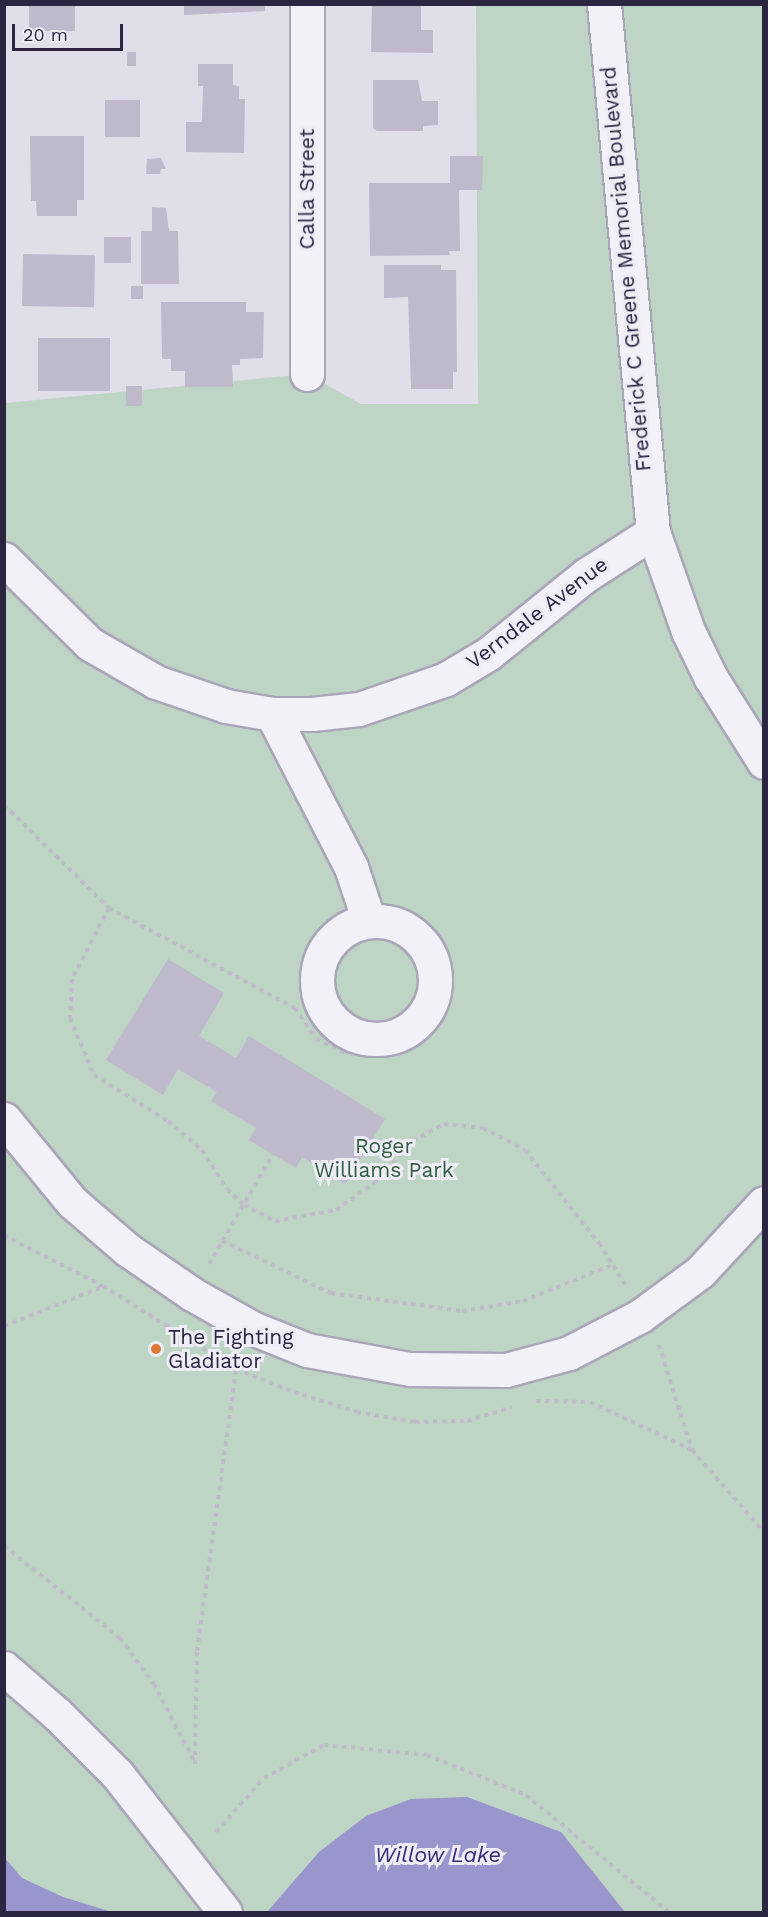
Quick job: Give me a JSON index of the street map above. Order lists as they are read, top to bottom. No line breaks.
{"streets":{"street":["Calla Street","Frederick C Greene Memorial Boulevard","Verndale Avenue"]},"crossings":[["Frederick C Greene Memorial Boulevard","Verndale Avenue"]],"water":["Willow Lake"],"parks":["Roger Williams Park"],"places":["The Fighting Gladiator"],"scale_bar":"20 m"}
